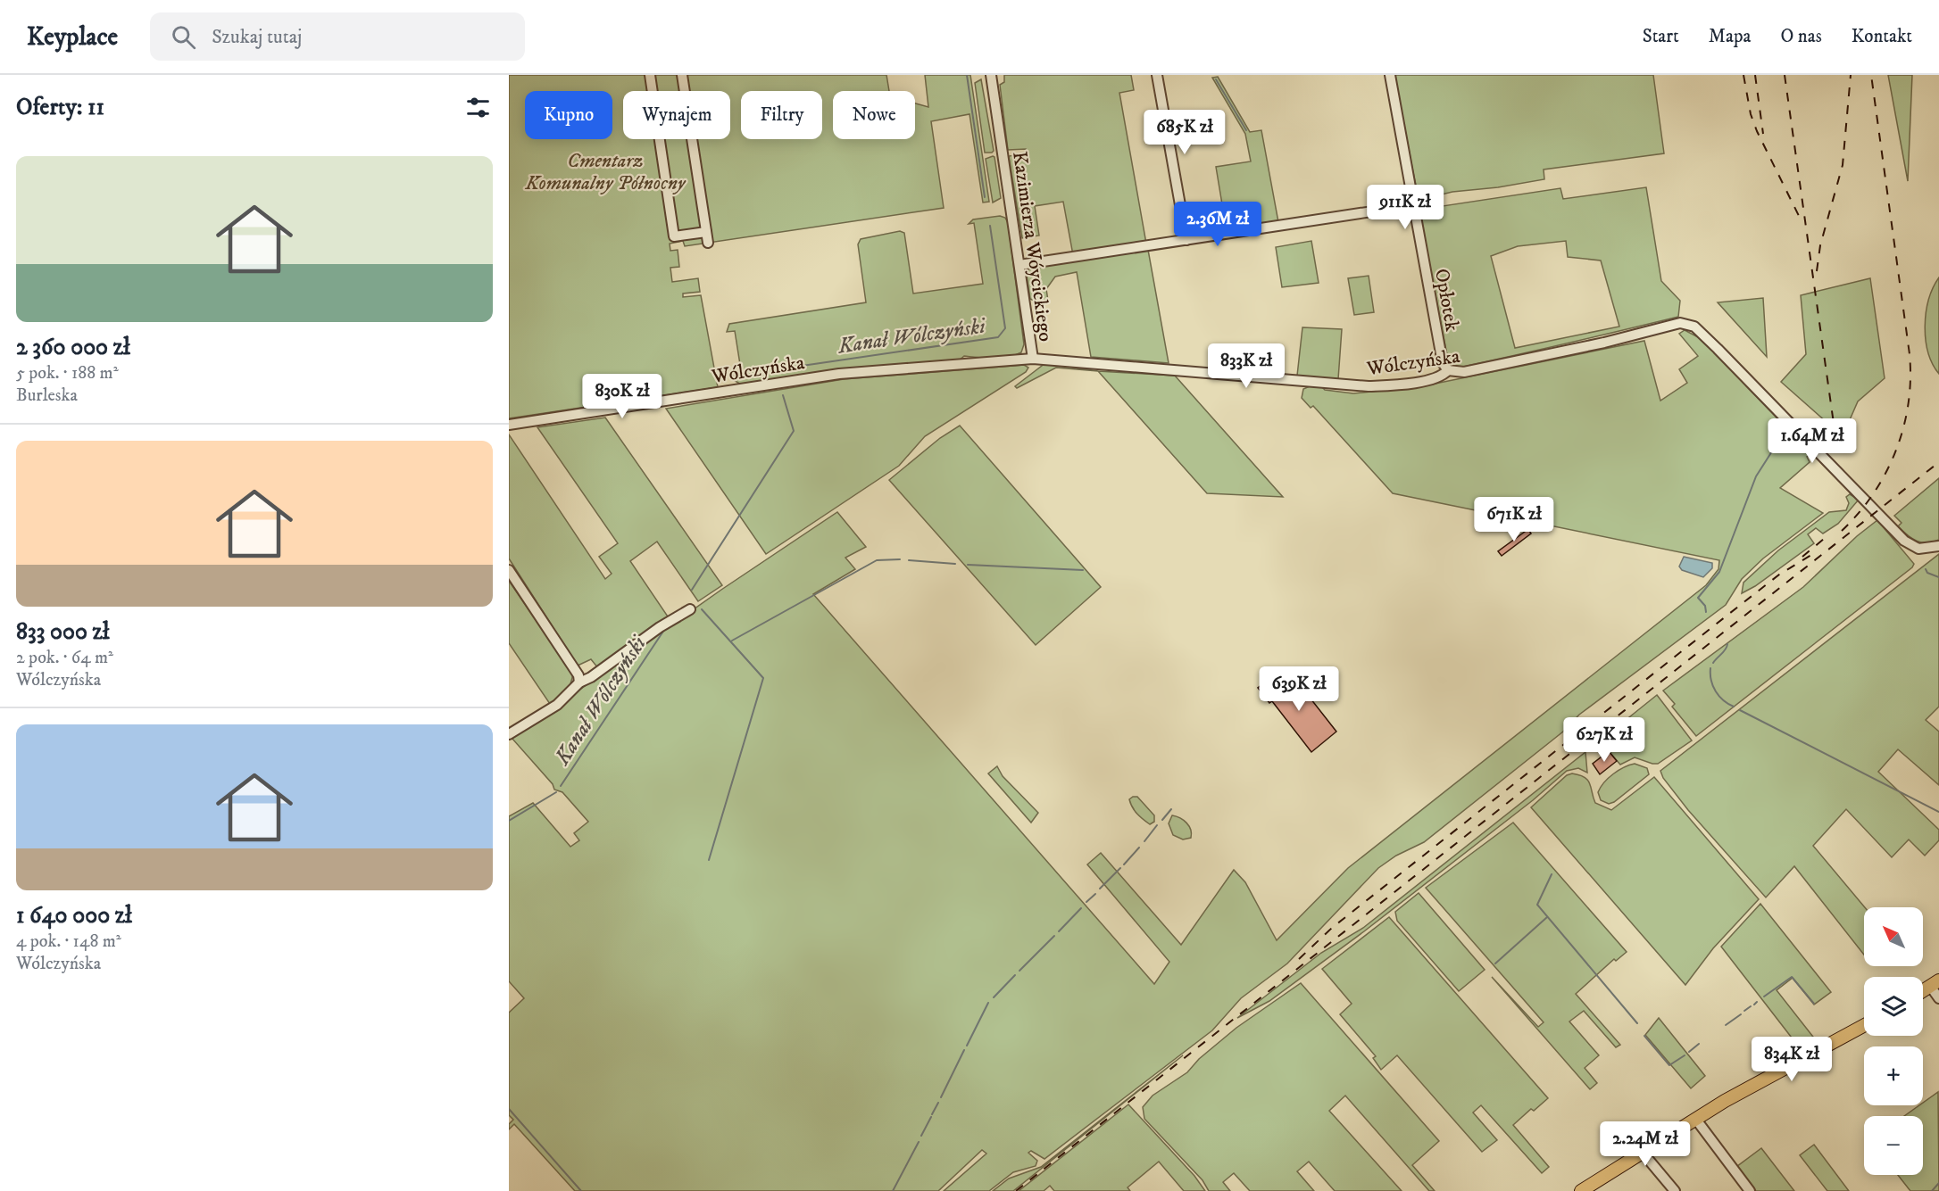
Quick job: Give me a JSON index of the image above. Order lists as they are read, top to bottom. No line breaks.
{"streets":{"street":["Kazimierza Wóycickiego","Opłotek","Wólczyńska"]},"crossings":[["Kazimierza Wóycickiego","Wólczyńska"],["Opłotek","Wólczyńska"]],"water":["Kanał Wólczyński"],"parks":["Cmentarz Komunalny Północny"],"north":"top left","page":{"header":"Keyplace","search":"Szukaj tutaj","nav":["Start","Mapa","O nas","Kontakt"],"heading":"Oferty: 11","chip":["Kupno","Wynajem","Filtry","Nowe"],"price":["685K zł","911K zł","2.36M zł","833K zł","830K zł","1.64M zł","671K zł","639K zł","627K zł","834K zł","2.24M zł"],"list":[{"name":"2 360 000 zł","note":"5 pok. · 188 m² · Burleska"},{"name":"833 000 zł","note":"2 pok. · 64 m² · Wólczyńska"},{"name":"1 640 000 zł","note":"4 pok. · 148 m² · Wólczyńska"}],"map_buttons":["+","−"]}}
